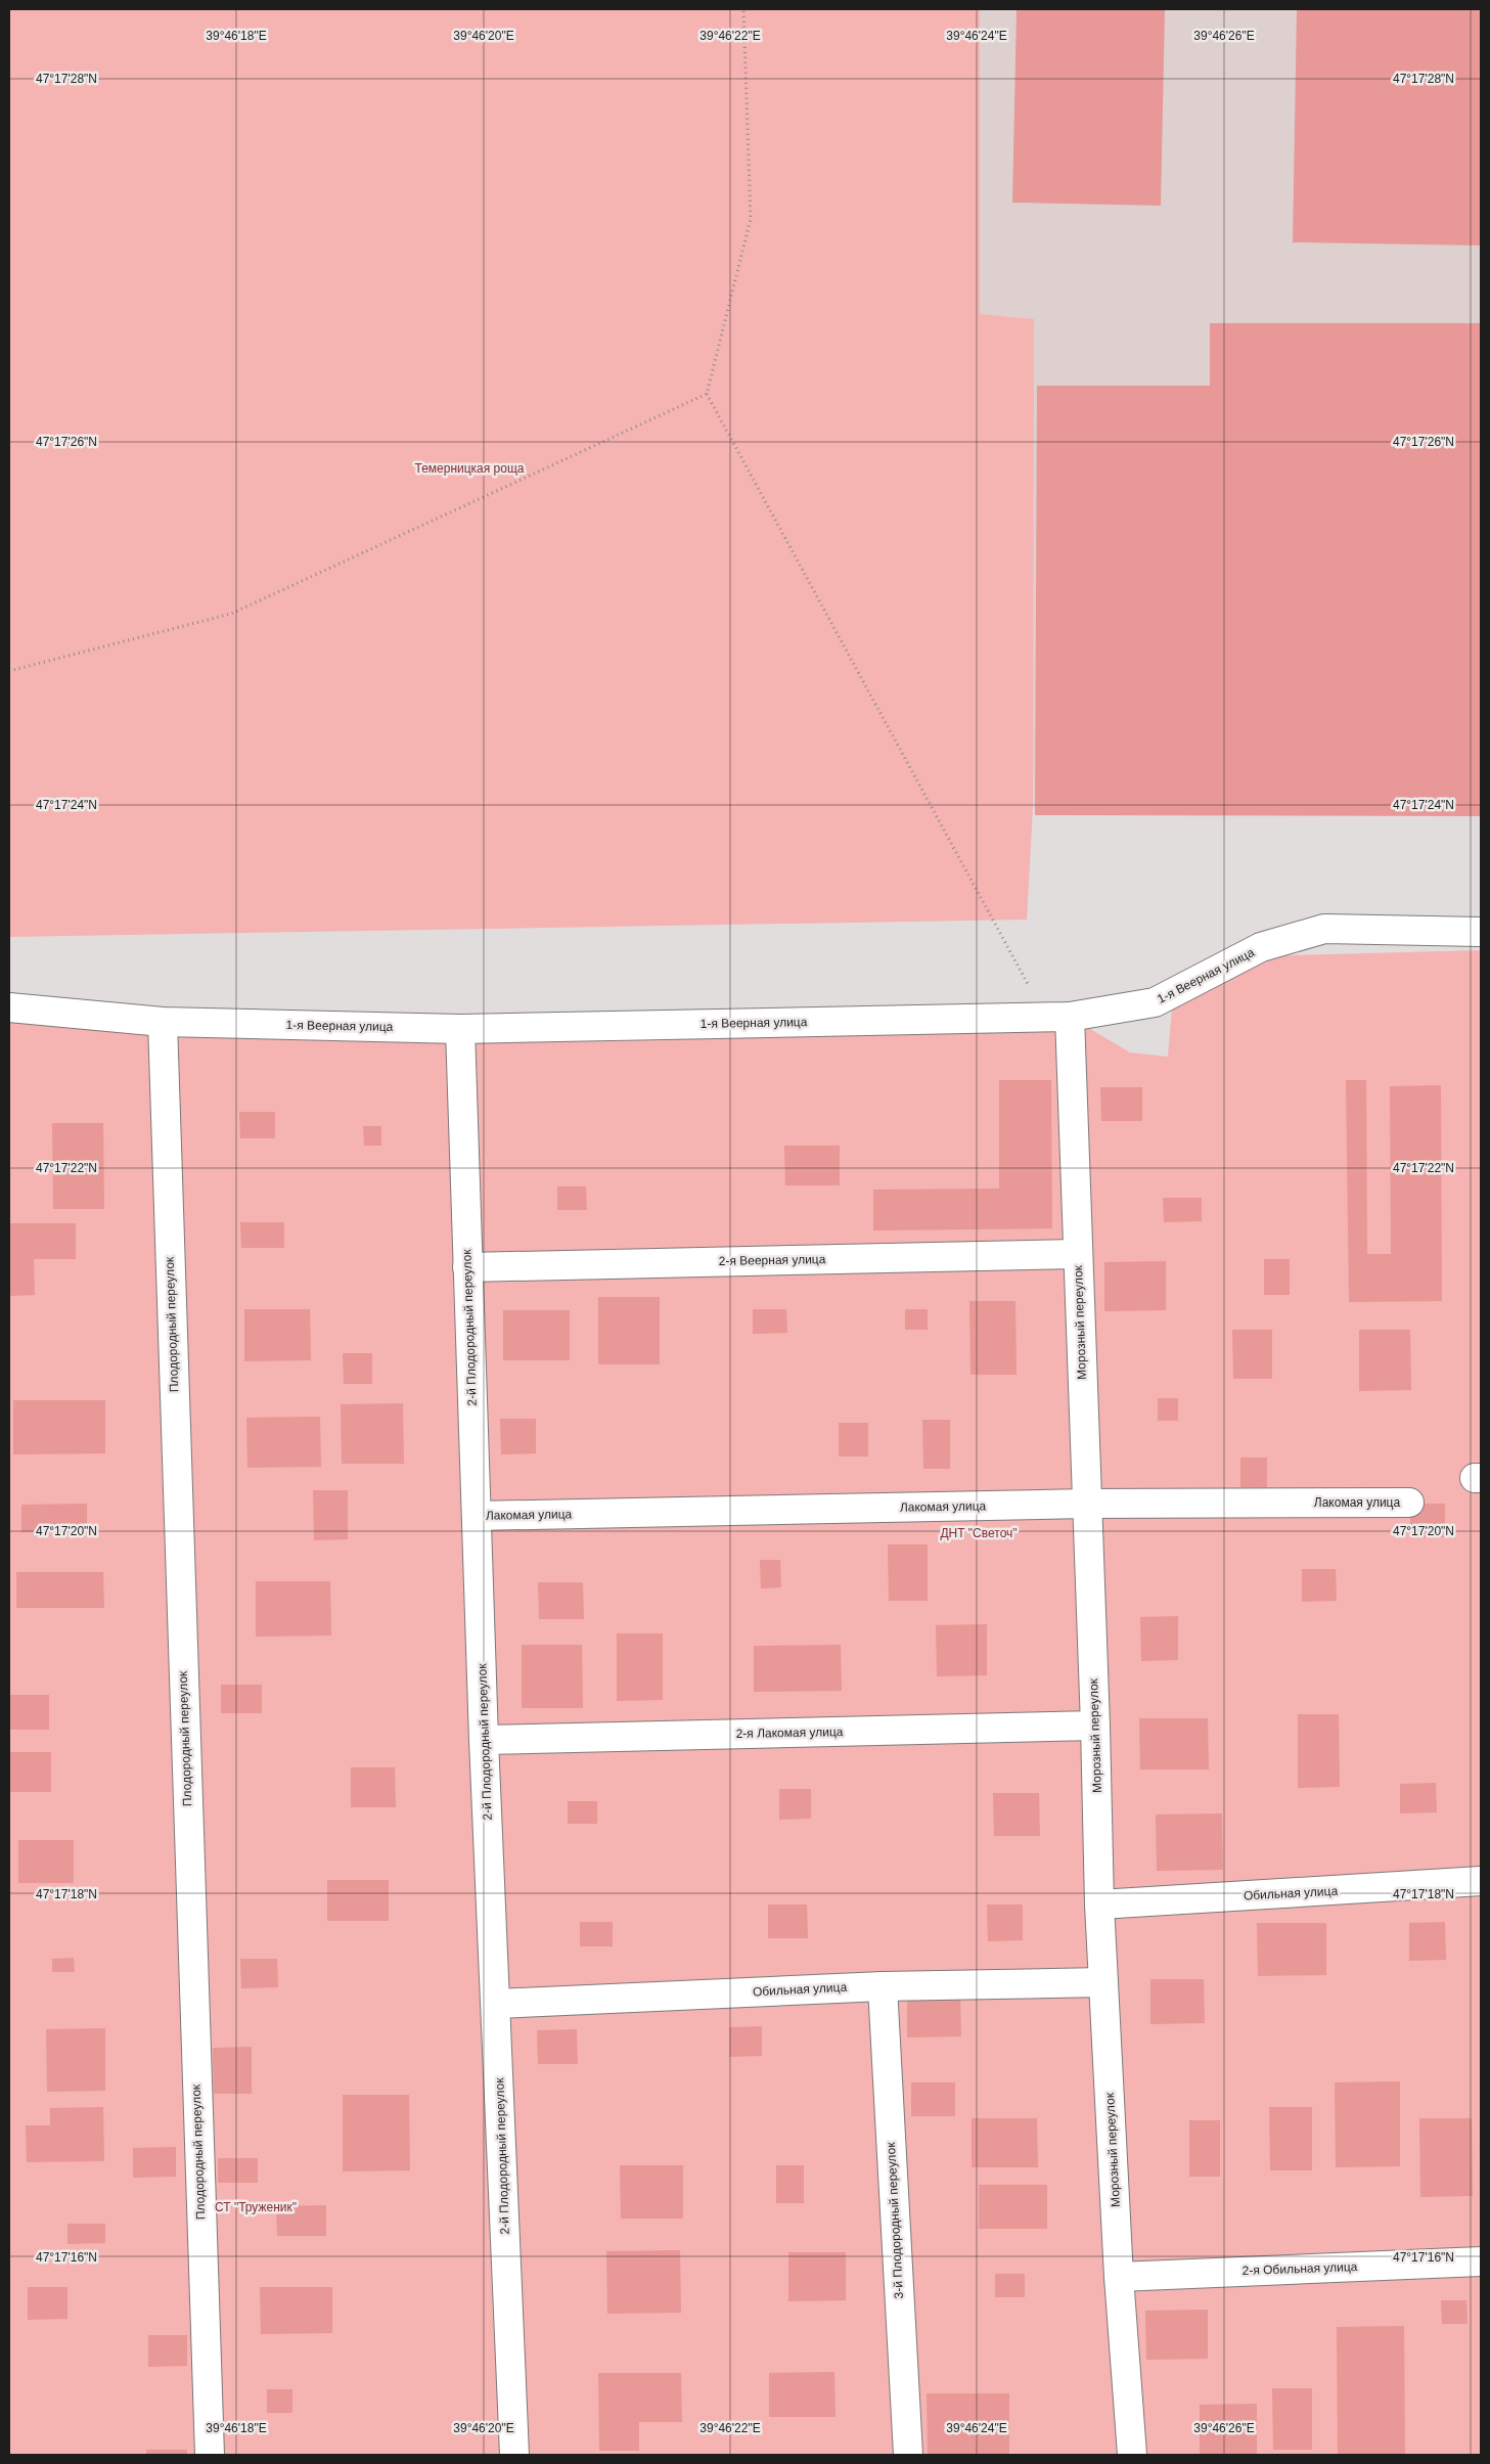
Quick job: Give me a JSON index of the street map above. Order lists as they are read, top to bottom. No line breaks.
{"streets":{"street":["1-я Веерная улица","2-я Веерная улица","Морозный переулок","Плодородный переулок","2-й Плодородный переулок","Лакомая улица","2-я Лакомая улица","Обильная улица","3-й Плодородный переулок","2-я Обильная улица"]},"crossings":[["1-я Веерная улица","Морозный переулок"],["1-я Веерная улица","Плодородный переулок"],["1-я Веерная улица","2-й Плодородный переулок"],["2-я Веерная улица","Морозный переулок"],["2-я Веерная улица","2-й Плодородный переулок"],["Морозный переулок","Лакомая улица"],["Морозный переулок","2-я Лакомая улица"],["Морозный переулок","Обильная улица"],["Морозный переулок","2-я Обильная улица"],["2-й Плодородный переулок","Лакомая улица"],["2-й Плодородный переулок","2-я Лакомая улица"],["2-й Плодородный переулок","Обильная улица"],["Обильная улица","3-й Плодородный переулок"]],"parks":["Темерницкая роща","ДНТ \"Светоч\"","СТ \"Труженик\""],"coordinates":["39°46'18\"E","39°46'20\"E","39°46'22\"E","39°46'24\"E","39°46'26\"E","47°17'28\"N","47°17'26\"N","47°17'24\"N","47°17'22\"N","47°17'20\"N","47°17'18\"N","47°17'16\"N"]}
